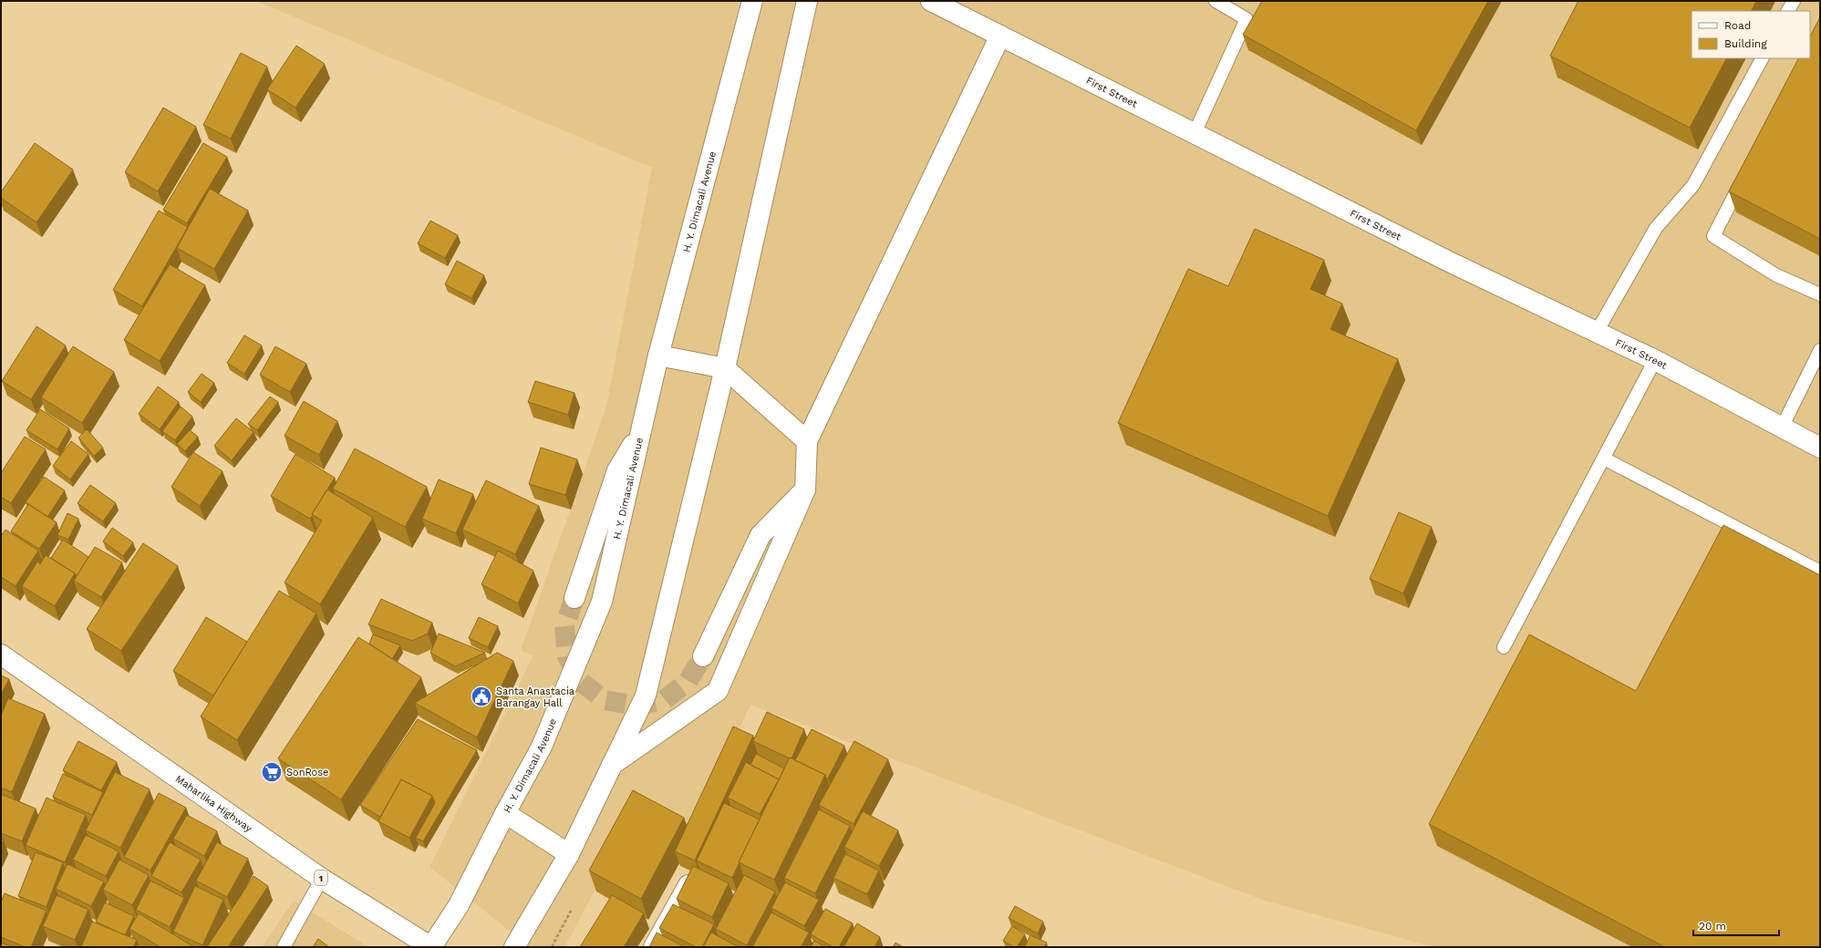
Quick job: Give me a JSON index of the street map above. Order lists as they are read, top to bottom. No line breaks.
{"streets":{"main road":["First Street","H. Y. Dimacali Avenue","Maharlika Highway","1"]},"crossings":[["H. Y. Dimacali Avenue","Maharlika Highway"]],"places":{"public building":["Santa Anastacia Barangay Hall"],"supermarket":["SonRose"]},"legend":["Road","Building"],"scale_bar":"20 m"}
